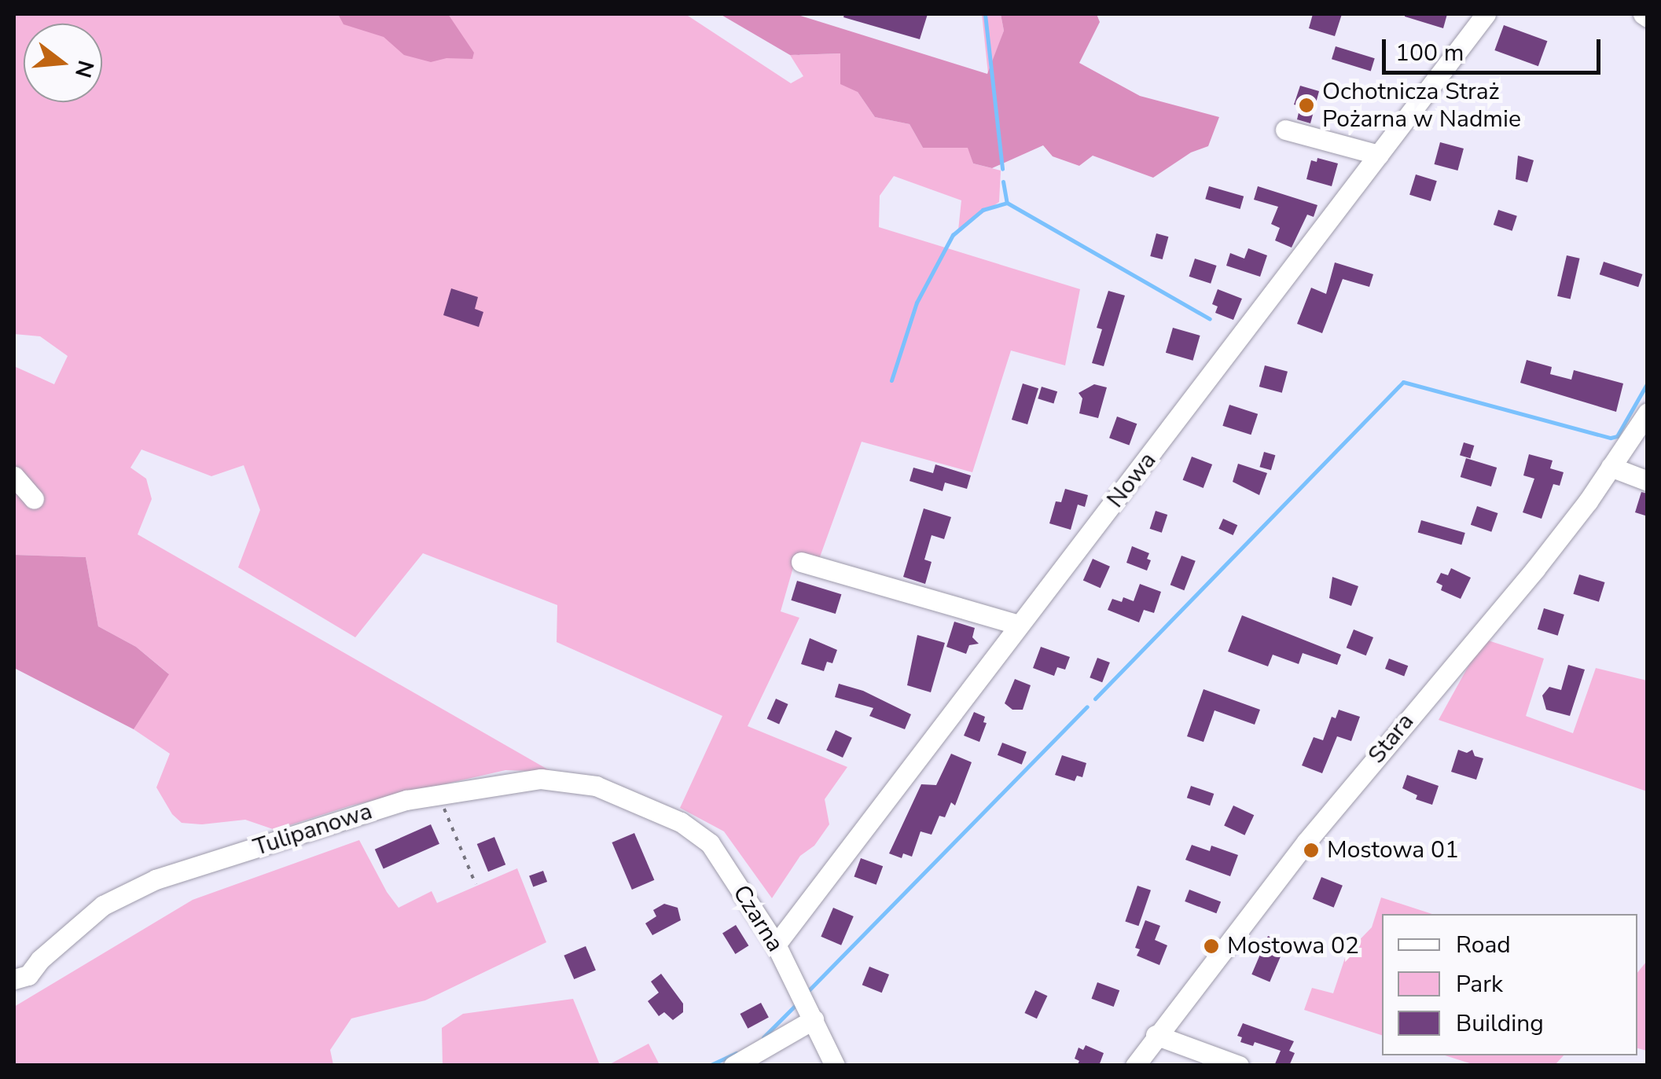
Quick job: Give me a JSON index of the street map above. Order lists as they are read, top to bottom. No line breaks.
{"streets":{"street":["Nowa","Stara","Tulipanowa","Czarna"]},"crossings":[["Nowa","Czarna"],["Tulipanowa","Czarna"]],"places":["Ochotnicza Straż Pożarna w Nadmie","Mostowa 01","Mostowa 02"],"legend":["Road","Park","Building"],"scale_bar":"100 m","north":"right"}
